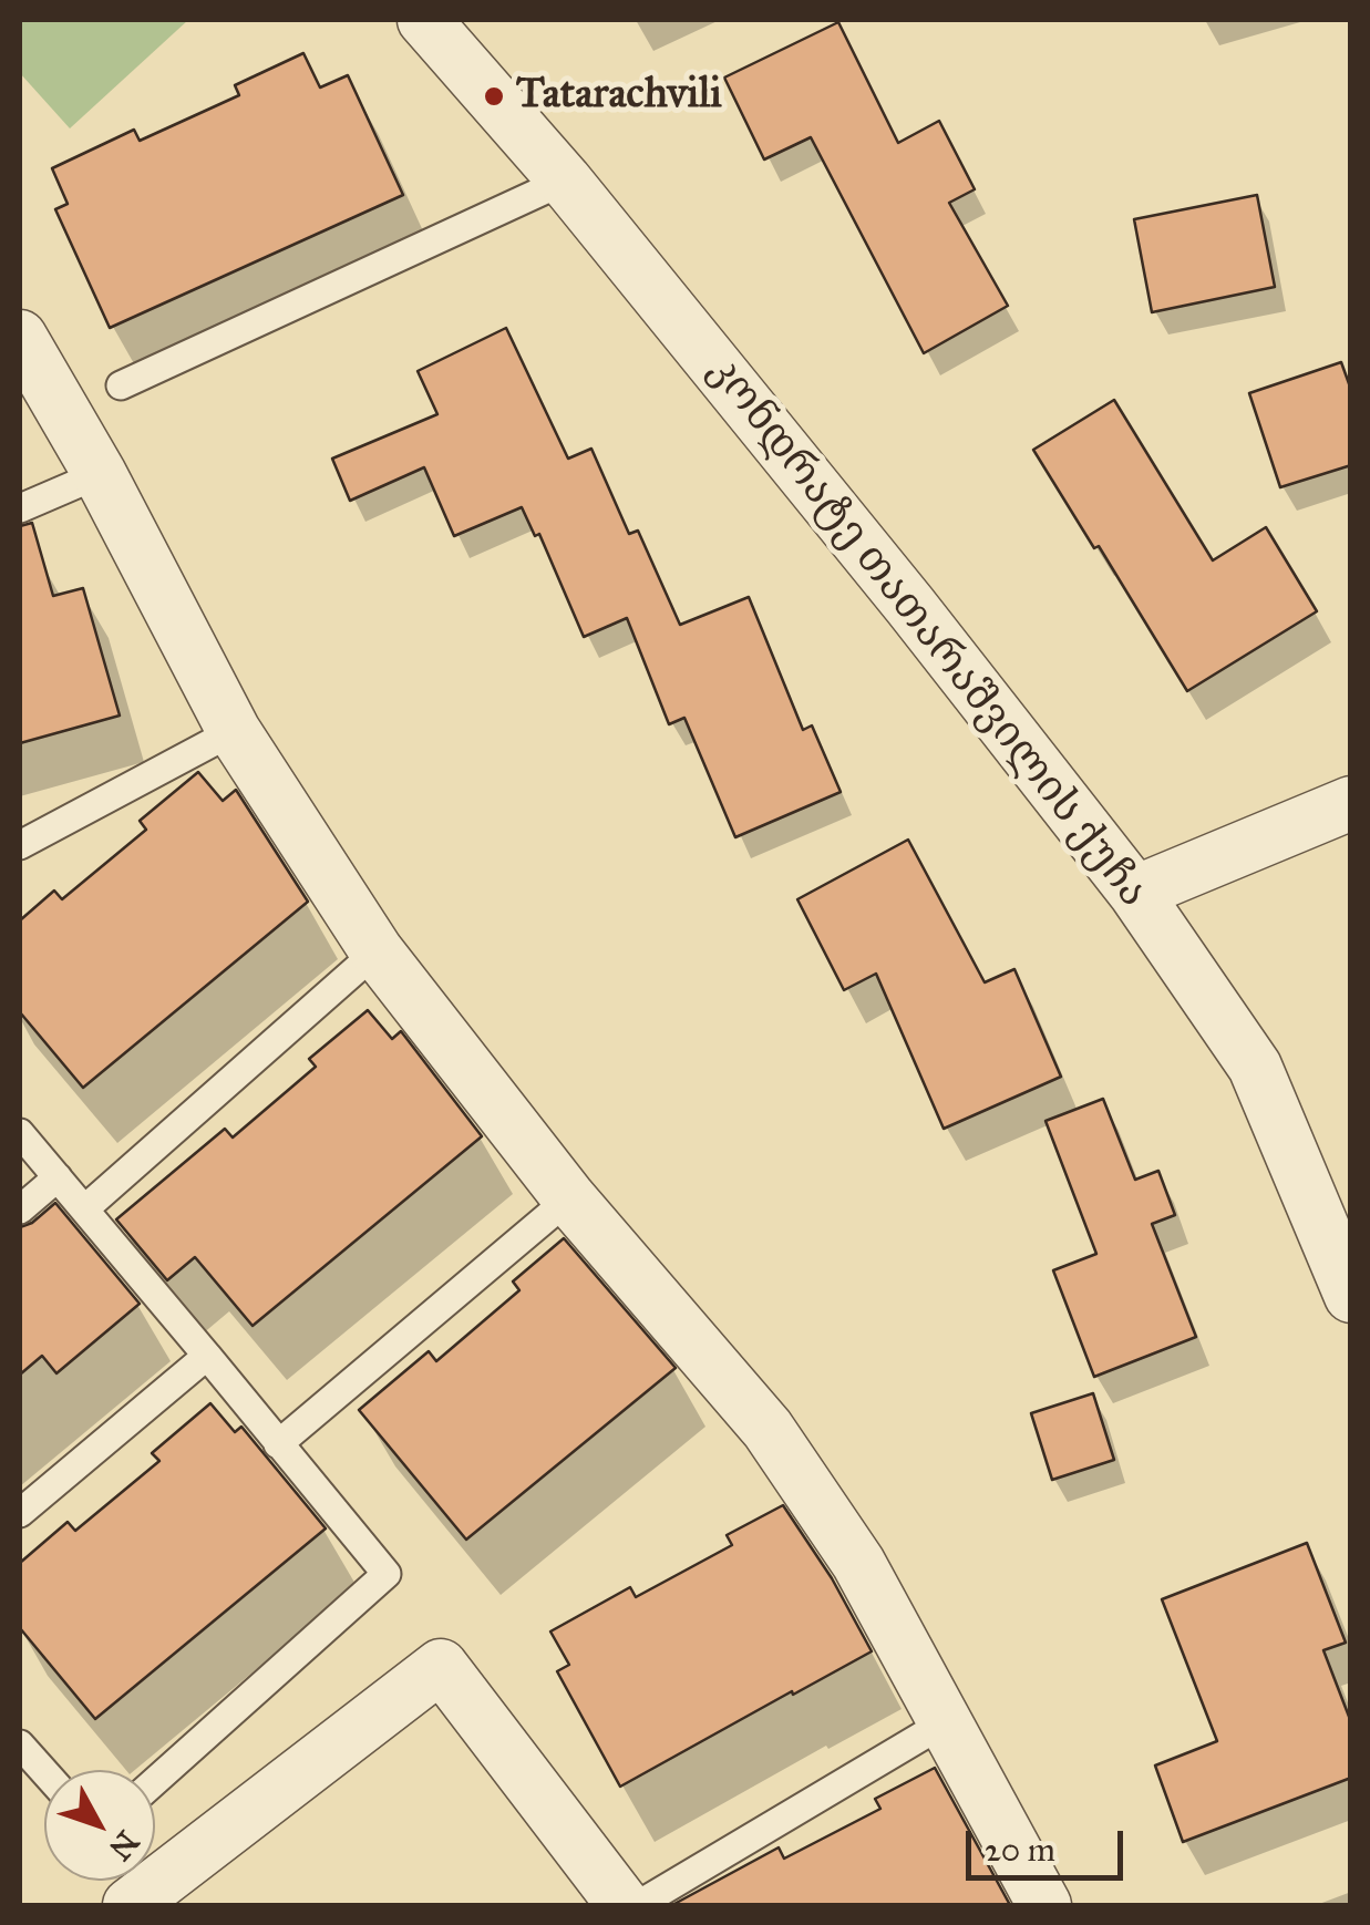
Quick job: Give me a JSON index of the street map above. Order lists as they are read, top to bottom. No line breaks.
{"streets":{"street":["კონდრატე თათარაშვილის ქუჩა"]},"places":["Tatarachvili"],"scale_bar":"20 m","north":"bottom right"}
